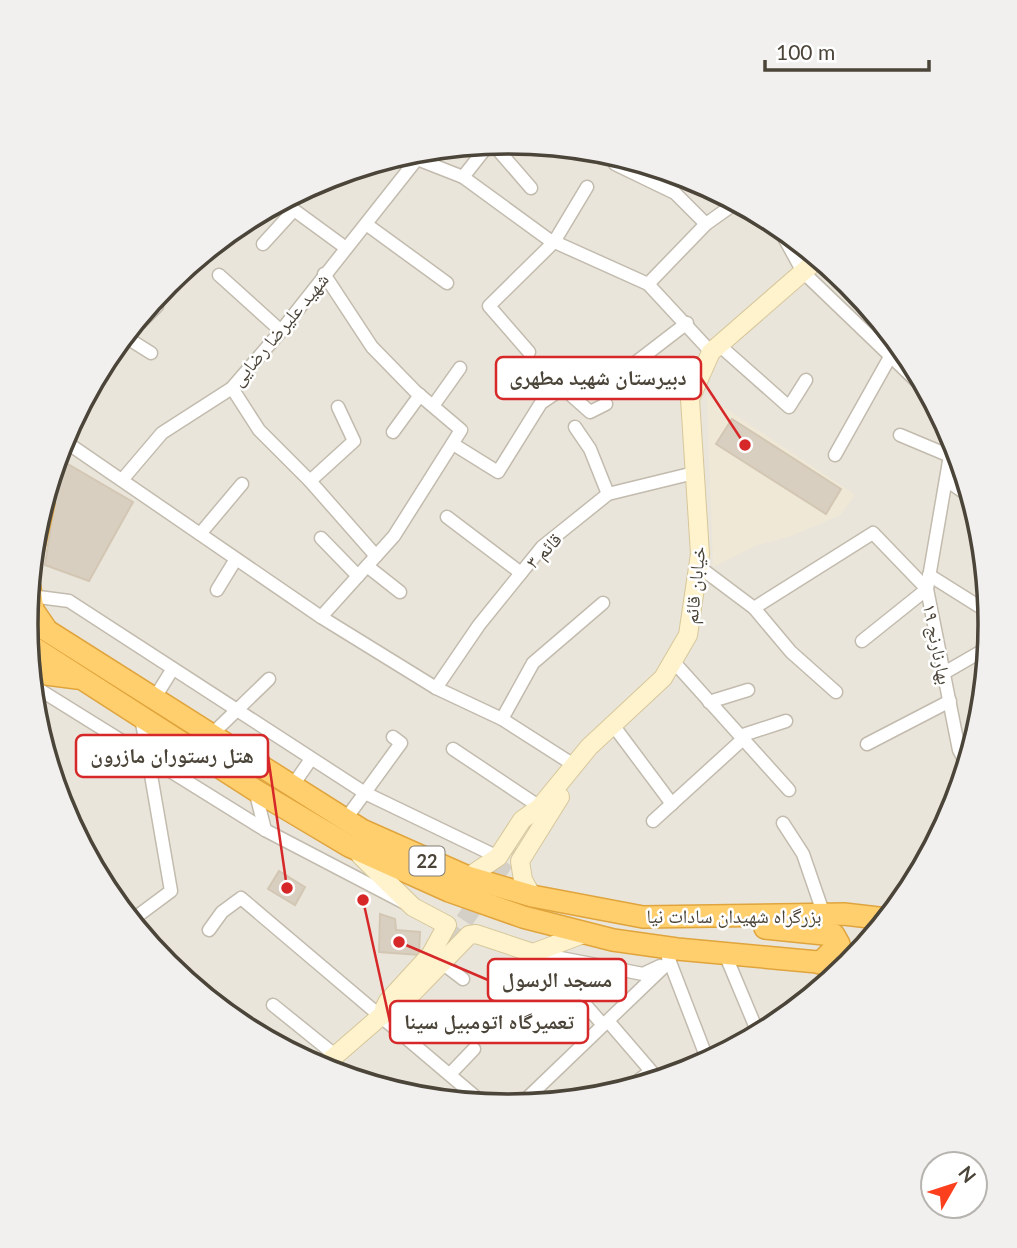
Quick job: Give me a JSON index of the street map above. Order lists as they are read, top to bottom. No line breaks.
{"streets":{"highway":["22","بزرگراه شهیدان سادات نیا"],"street":["شهید علیرضا رضایی","قائم ۳","خیابان قائم","بهارنارنج ۱۹"]},"crossings":[["قائم ۳","خیابان قائم"],["خیابان قائم","بزرگراه شهیدان سادات نیا"]],"places":["دبیرستان شهید مطهری","هتل رستوران مازرون","تعمیرگاه اتومبیل سینا","مسجد الرسول"],"scale_bar":"100 m","north":"top right"}
